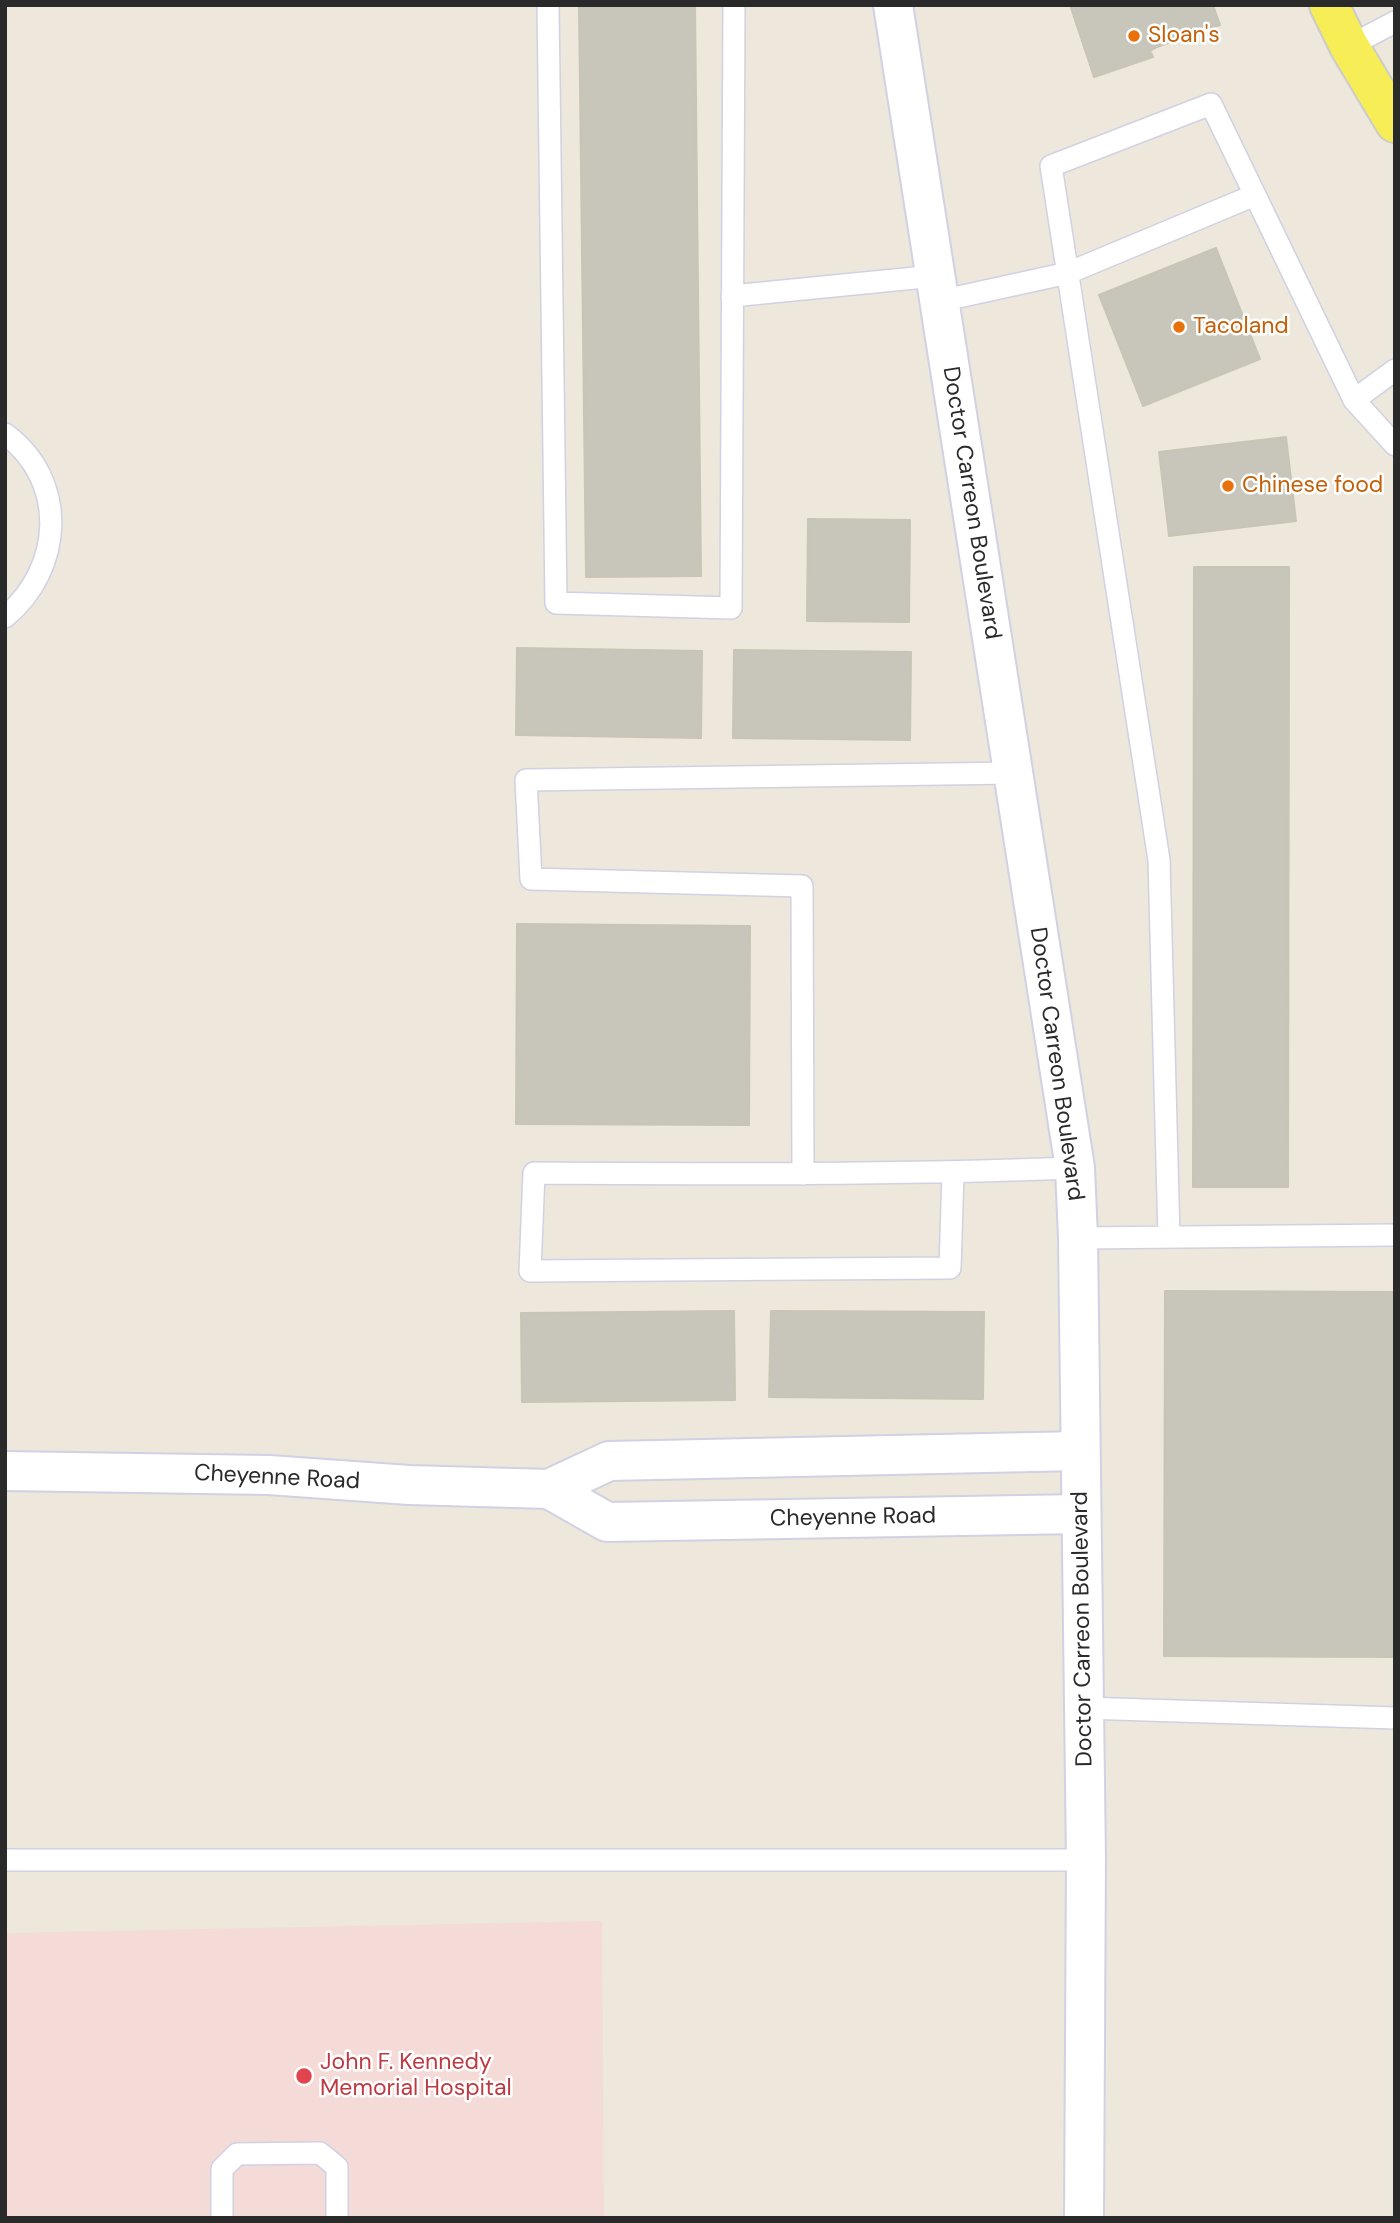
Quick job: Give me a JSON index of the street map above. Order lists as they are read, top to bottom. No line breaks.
{"streets":{"main road":["Doctor Carreon Boulevard","Cheyenne Road"]},"crossings":[["Doctor Carreon Boulevard","Cheyenne Road"]],"places":["Sloan's","Tacoland","Chinese food","John F. Kennedy Memorial Hospital"]}
